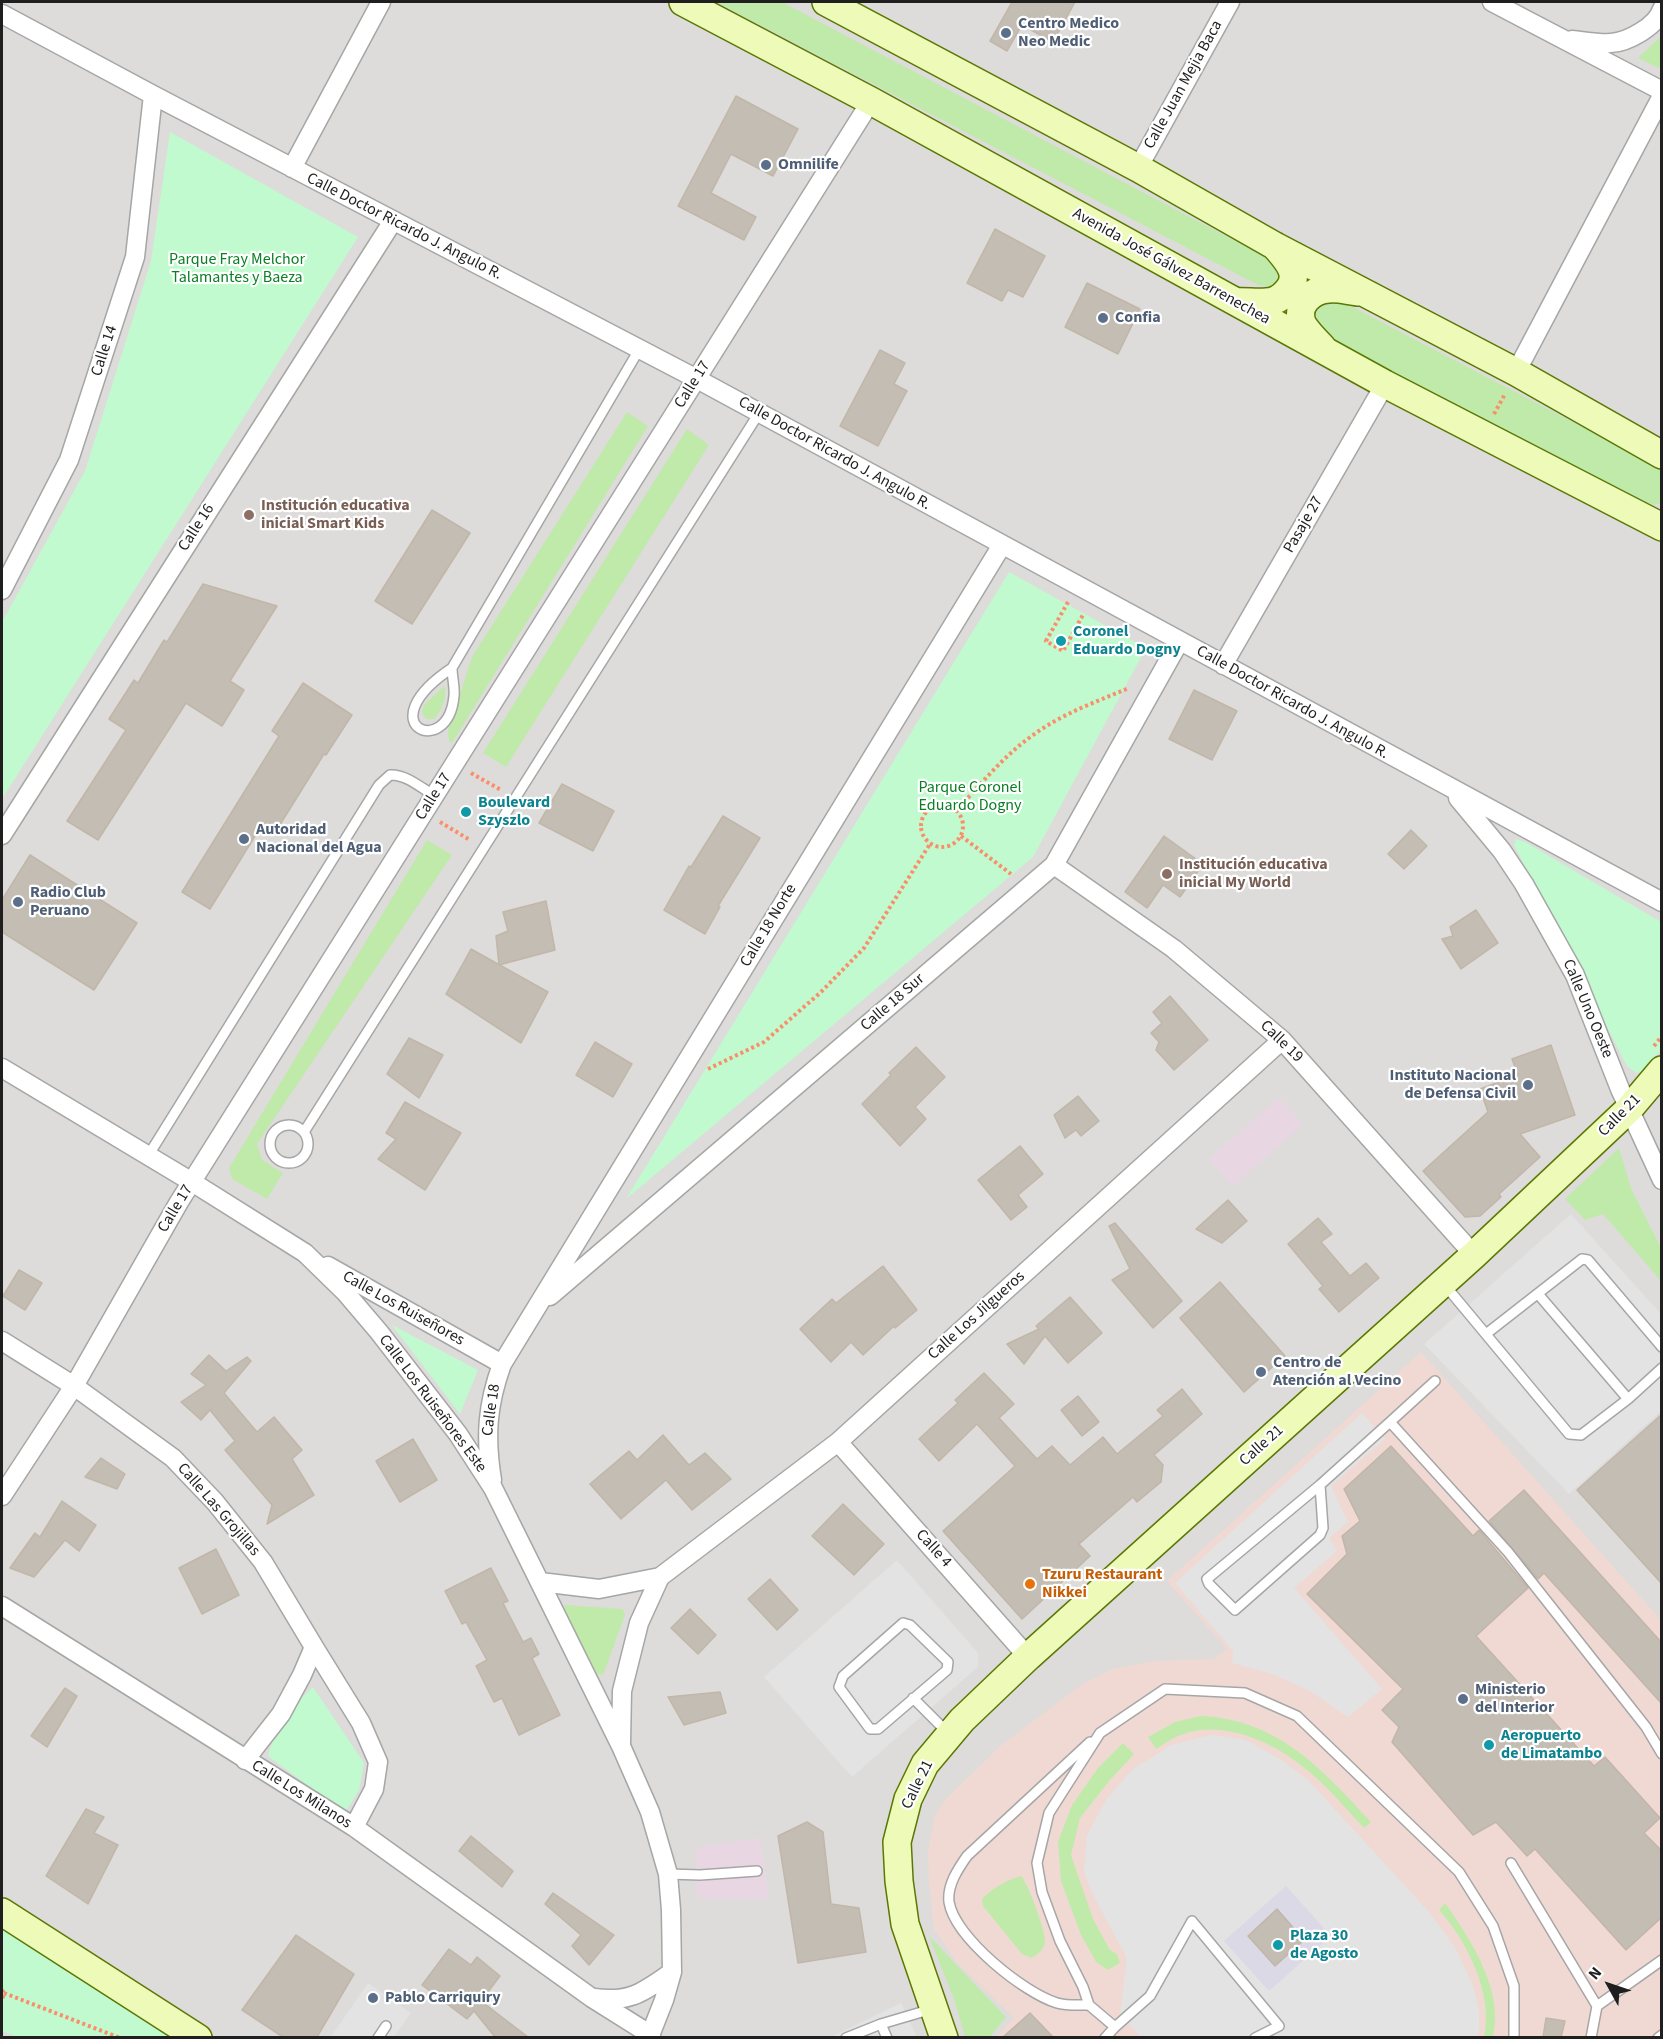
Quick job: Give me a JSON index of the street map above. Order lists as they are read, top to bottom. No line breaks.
{"streets":{"main road":["Avenida José Gálvez Barrenechea","Calle 21"],"street":["Calle Juan Mejia Baca","Calle Doctor Ricardo J. Angulo R.","Calle 14","Calle 17","Pasaje 27","Calle 16","Calle 18 Norte","Calle 18 Sur","Calle Uno Oeste","Calle 19","Calle Los Ruiseñores","Calle Los Jilgueros","Calle Los Ruiseñores Este","Calle 18","Calle Las Grojillas","Calle 4","Calle Los Milanos"]},"crossings":[["Calle Doctor Ricardo J. Angulo R.","Calle 14"],["Calle Doctor Ricardo J. Angulo R.","Calle 17"],["Calle Doctor Ricardo J. Angulo R.","Pasaje 27"],["Calle Doctor Ricardo J. Angulo R.","Calle 16"],["Calle Doctor Ricardo J. Angulo R.","Calle 18 Norte"],["Calle Doctor Ricardo J. Angulo R.","Calle 18 Sur"],["Calle Doctor Ricardo J. Angulo R.","Calle Uno Oeste"],["Avenida José Gálvez Barrenechea","Calle 17"],["Avenida José Gálvez Barrenechea","Pasaje 27"],["Calle 17","Calle Los Ruiseñores Este"],["Calle 17","Calle Las Grojillas"],["Calle 18 Norte","Calle 18 Sur"],["Calle 18 Norte","Calle 18"],["Calle 18 Sur","Calle 19"],["Calle 18 Sur","Calle 18"],["Calle Uno Oeste","Calle 21"],["Calle 19","Calle 21"],["Calle 19","Calle Los Jilgueros"],["Calle 21","Calle 4"],["Calle Los Ruiseñores","Calle Los Ruiseñores Este"],["Calle Los Ruiseñores","Calle 18"],["Calle Los Jilgueros","Calle Los Ruiseñores Este"],["Calle Los Jilgueros","Calle 4"],["Calle Los Ruiseñores Este","Calle 18"],["Calle Los Ruiseñores Este","Calle Los Milanos"],["Calle Las Grojillas","Calle Los Milanos"]],"parks":["Parque Fray Melchor Talamantes y Baeza","Parque Coronel Eduardo Dogny"],"places":["Centro Medico Neo Medic","Omnilife","Confia","Institución educativa inicial Smart Kids","Coronel Eduardo Dogny","Boulevard Szyszlo","Autoridad Nacional del Agua","Institución educativa inicial My World","Radio Club Peruano","Instituto Nacional de Defensa Civil","Centro de Atención al Vecino","Tzuru Restaurant Nikkei","Ministerio del Interior","Aeropuerto de Limatambo","Plaza 30 de Agosto","Pablo Carriquiry"],"north":"top left"}
